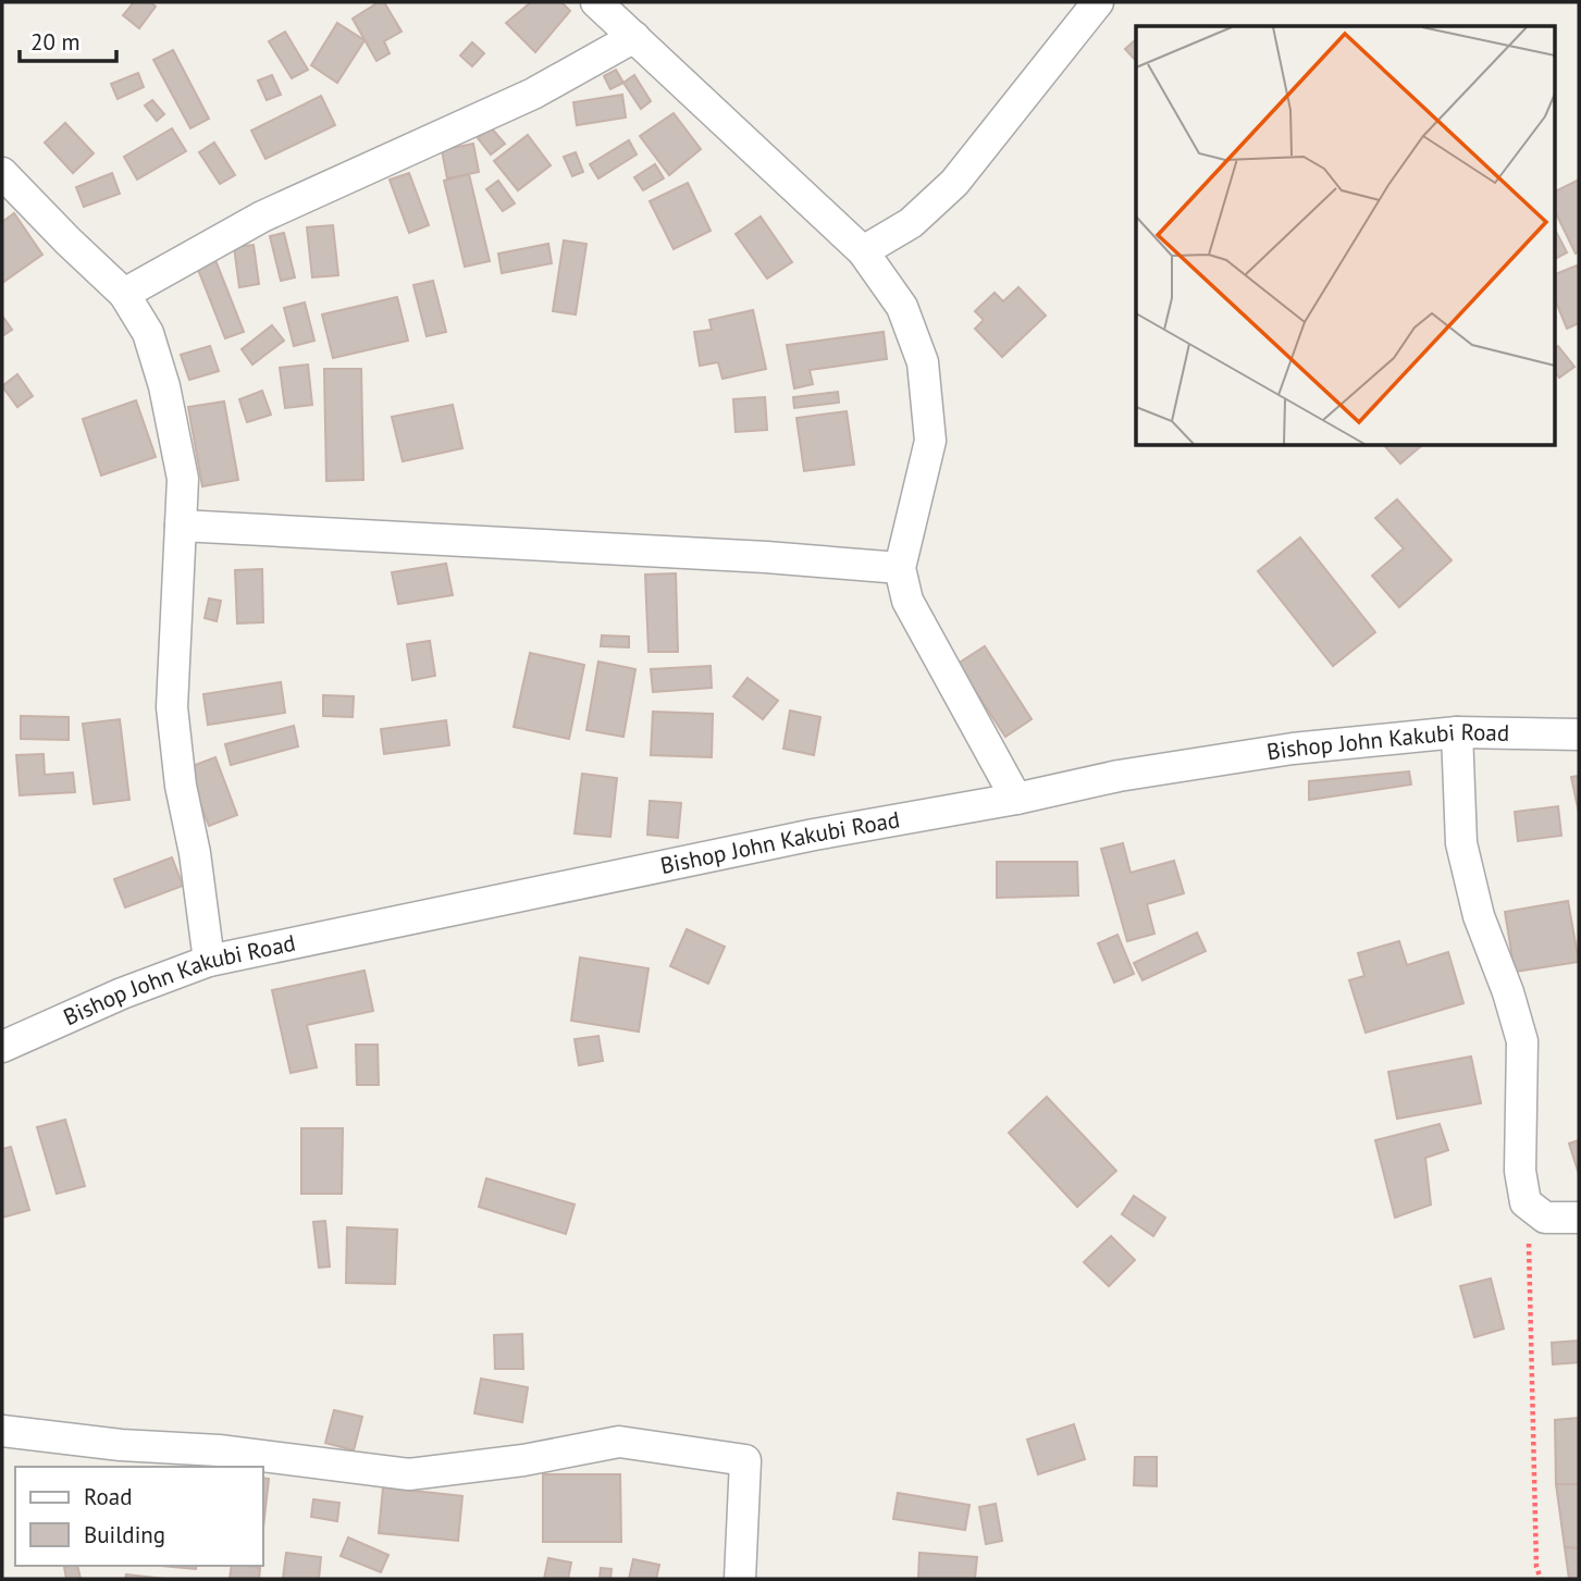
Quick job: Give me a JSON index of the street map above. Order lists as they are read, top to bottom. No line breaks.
{"streets":{"street":["Bishop John Kakubi Road"]},"legend":["Road","Building"],"scale_bar":"20 m"}
